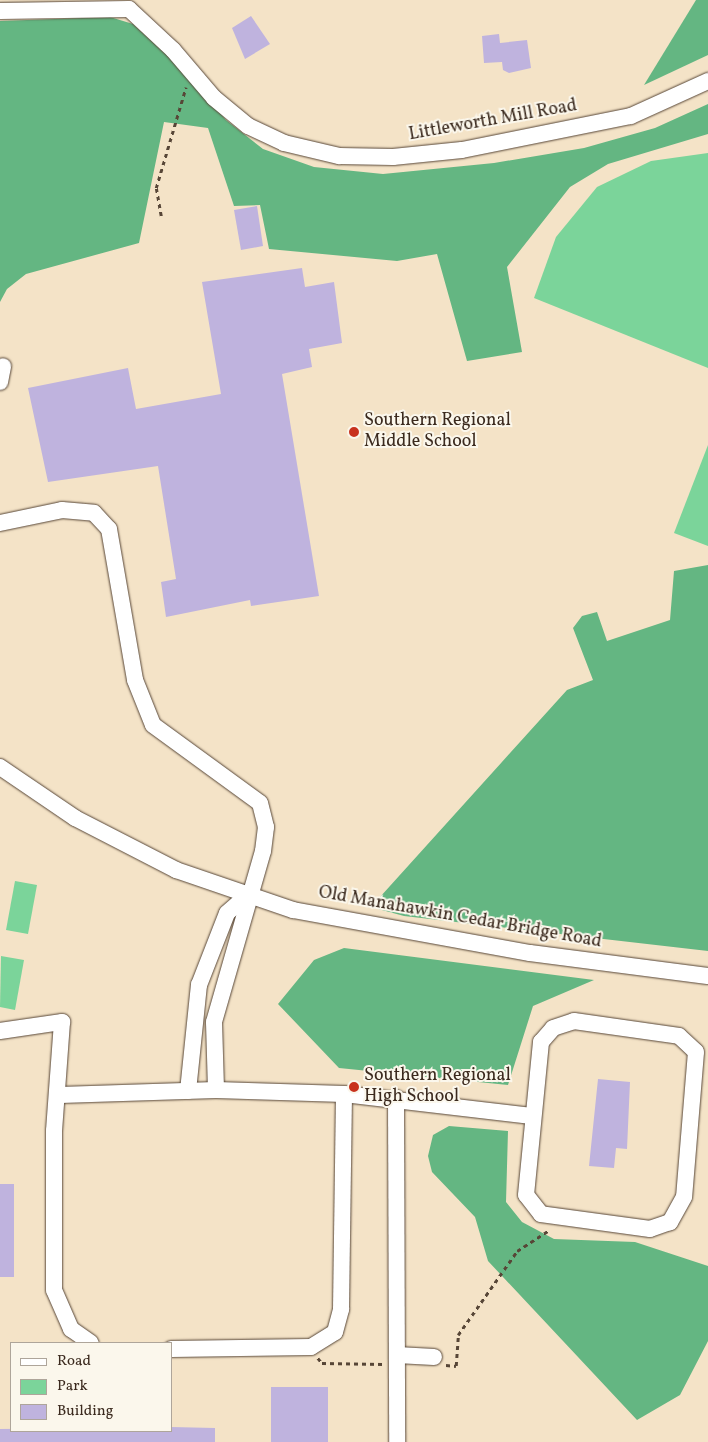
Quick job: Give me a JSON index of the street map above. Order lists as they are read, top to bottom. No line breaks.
{"streets":{"street":["Littleworth Mill Road","Old Manahawkin Cedar Bridge Road"]},"places":["Southern Regional Middle School","Southern Regional High School"],"legend":["Road","Park","Building"]}
